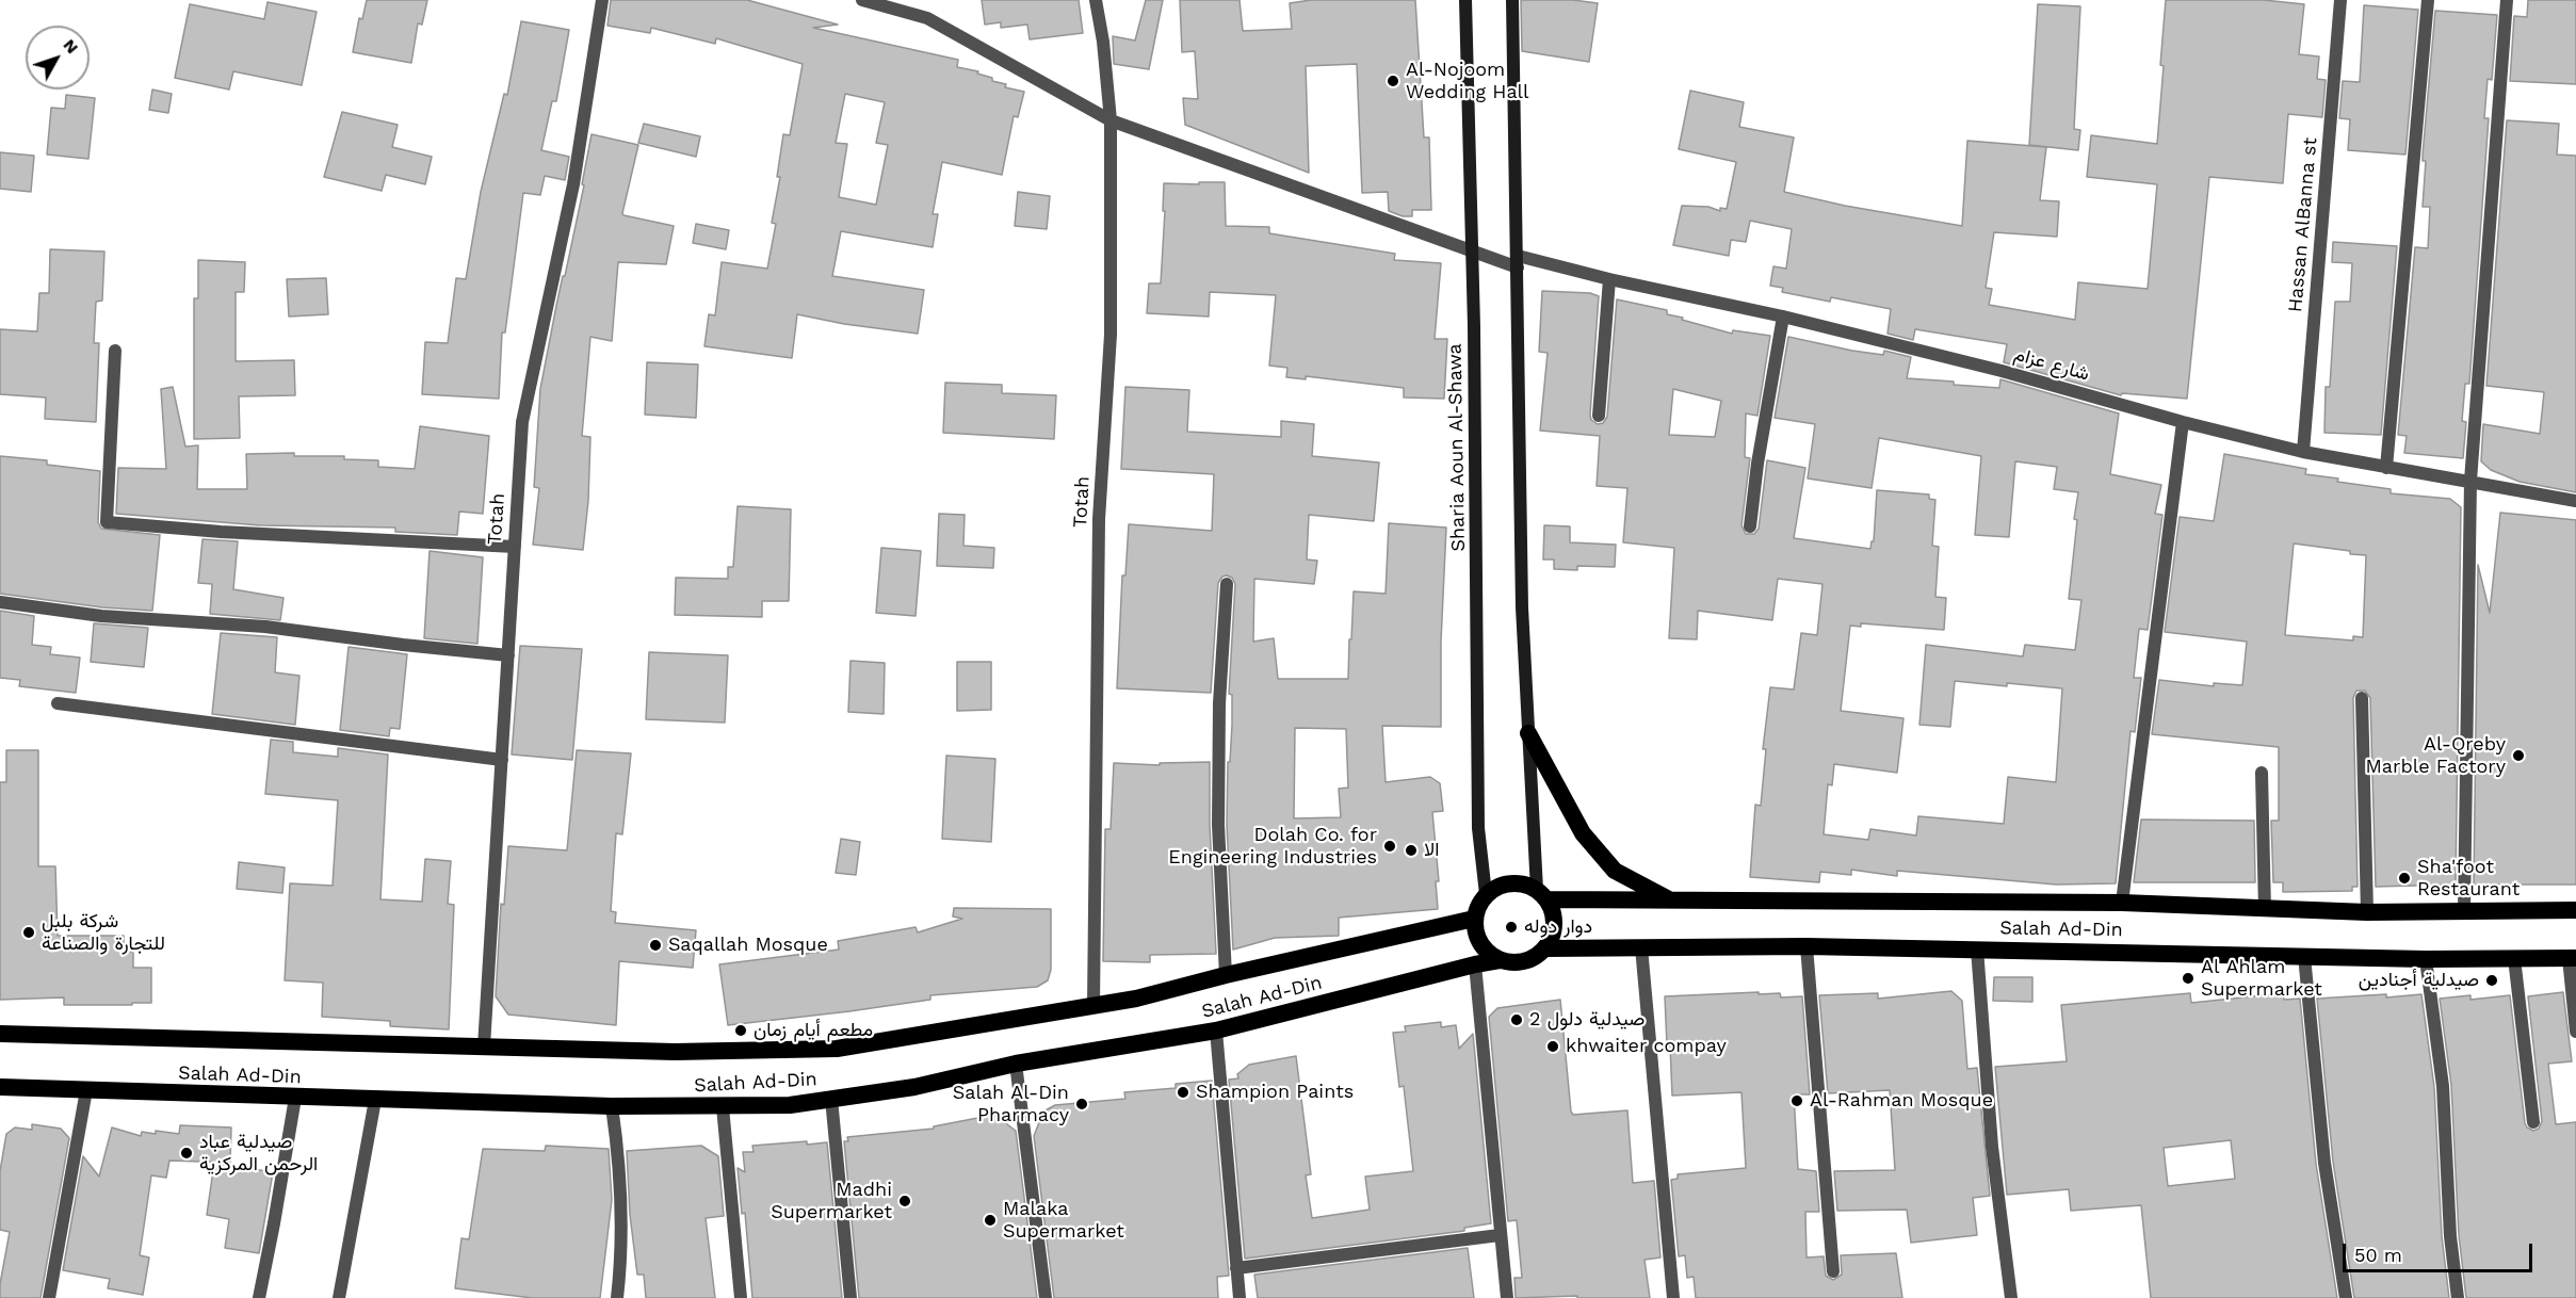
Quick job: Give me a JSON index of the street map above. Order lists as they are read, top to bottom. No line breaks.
{"streets":{"highway":["Salah Ad-Din"],"main road":["Sharia Aoun Al-Shawa"],"street":["Hassan AlBanna st","شارع عزام","Totah"]},"crossings":[["Hassan AlBanna st","شارع عزام"],["شارع عزام","Sharia Aoun Al-Shawa"],["شارع عزام","Totah"],["Sharia Aoun Al-Shawa","Salah Ad-Din"],["Totah","Salah Ad-Din"]],"places":["Al-Nojoom Wedding Hall","Al-Qreby Marble Factory","Dolah Co. for Engineering Industries","الا","Sha'foot Restaurant","دوار دوله","شركة بلبل للتجارة والصناعة","Saqallah Mosque","Al Ahlam Supermarket","صيدلية أجنادين","صيدلية دلول 2","مطعم أيام زمان","khwaiter compay","Shampion Paints","Al-Rahman Mosque","Salah Al-Din Pharmacy","صيدلية عباد الرحمن المركزية","Madhi Supermarket","Malaka Supermarket"],"scale_bar":"50 m","north":"top right"}
